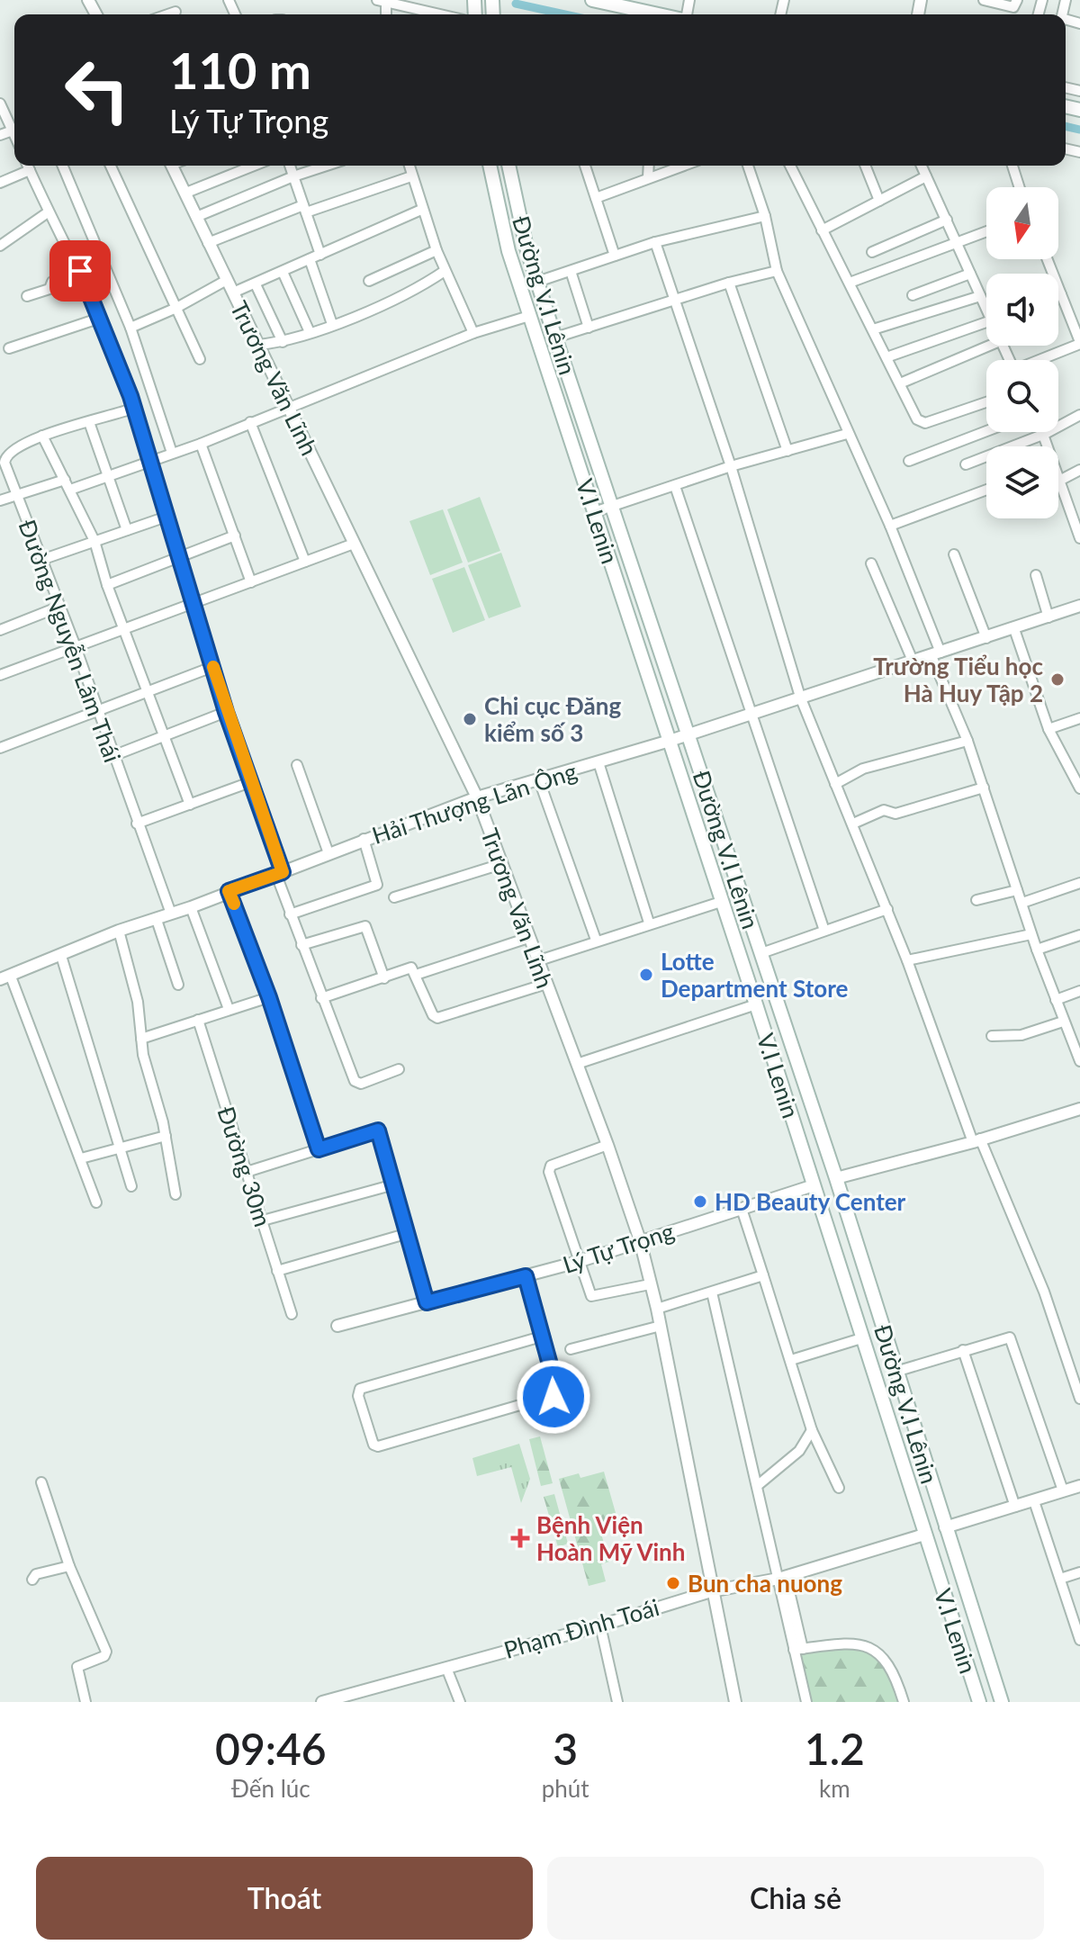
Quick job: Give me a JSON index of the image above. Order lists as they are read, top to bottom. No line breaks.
{"streets":{"main road":["Đường V.I Lênin","V.I Lenin"],"street":["Trương Văn Lĩnh","Đường Nguyễn Lâm Thái","Hải Thượng Lãn Ông","Đường 30m","Lý Tự Trọng","Phạm Đình Toái"]},"crossings":[["Đường V.I Lênin","Hải Thượng Lãn Ông"],["Trương Văn Lĩnh","Hải Thượng Lãn Ông"],["Trương Văn Lĩnh","Lý Tự Trọng"],["Trương Văn Lĩnh","Phạm Đình Toái"],["V.I Lenin","Hải Thượng Lãn Ông"],["V.I Lenin","Lý Tự Trọng"],["V.I Lenin","Phạm Đình Toái"],["Đường Nguyễn Lâm Thái","Hải Thượng Lãn Ông"]],"places":{"other":["Trường Tiểu học Hà Huy Tập 2","Chi cục Đăng kiểm số 3","Lotte Department Store","HD Beauty Center","Bun cha nuong"],"health":["Bệnh Viện Hoàn Mỹ Vinh"]},"north":"bottom","page":{"turn":["110 m","Lý Tự Trọng"],"eta":["09:46","Đến lúc","3","phút","1.2","km"],"buttons":["Thoát","Chia sẻ"]}}
